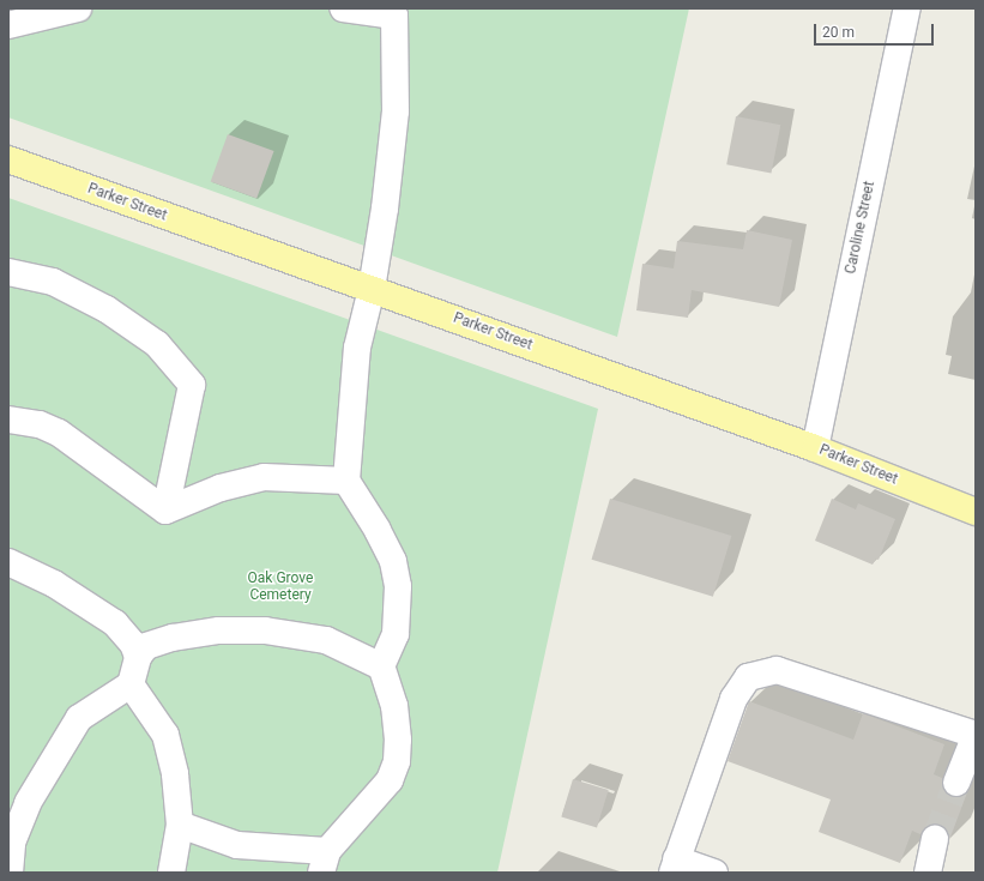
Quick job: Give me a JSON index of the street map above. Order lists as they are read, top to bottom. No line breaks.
{"streets":{"main road":["Parker Street"],"street":["Caroline Street"]},"crossings":[["Parker Street","Caroline Street"]],"parks":["Oak Grove Cemetery"],"scale_bar":"20 m"}
